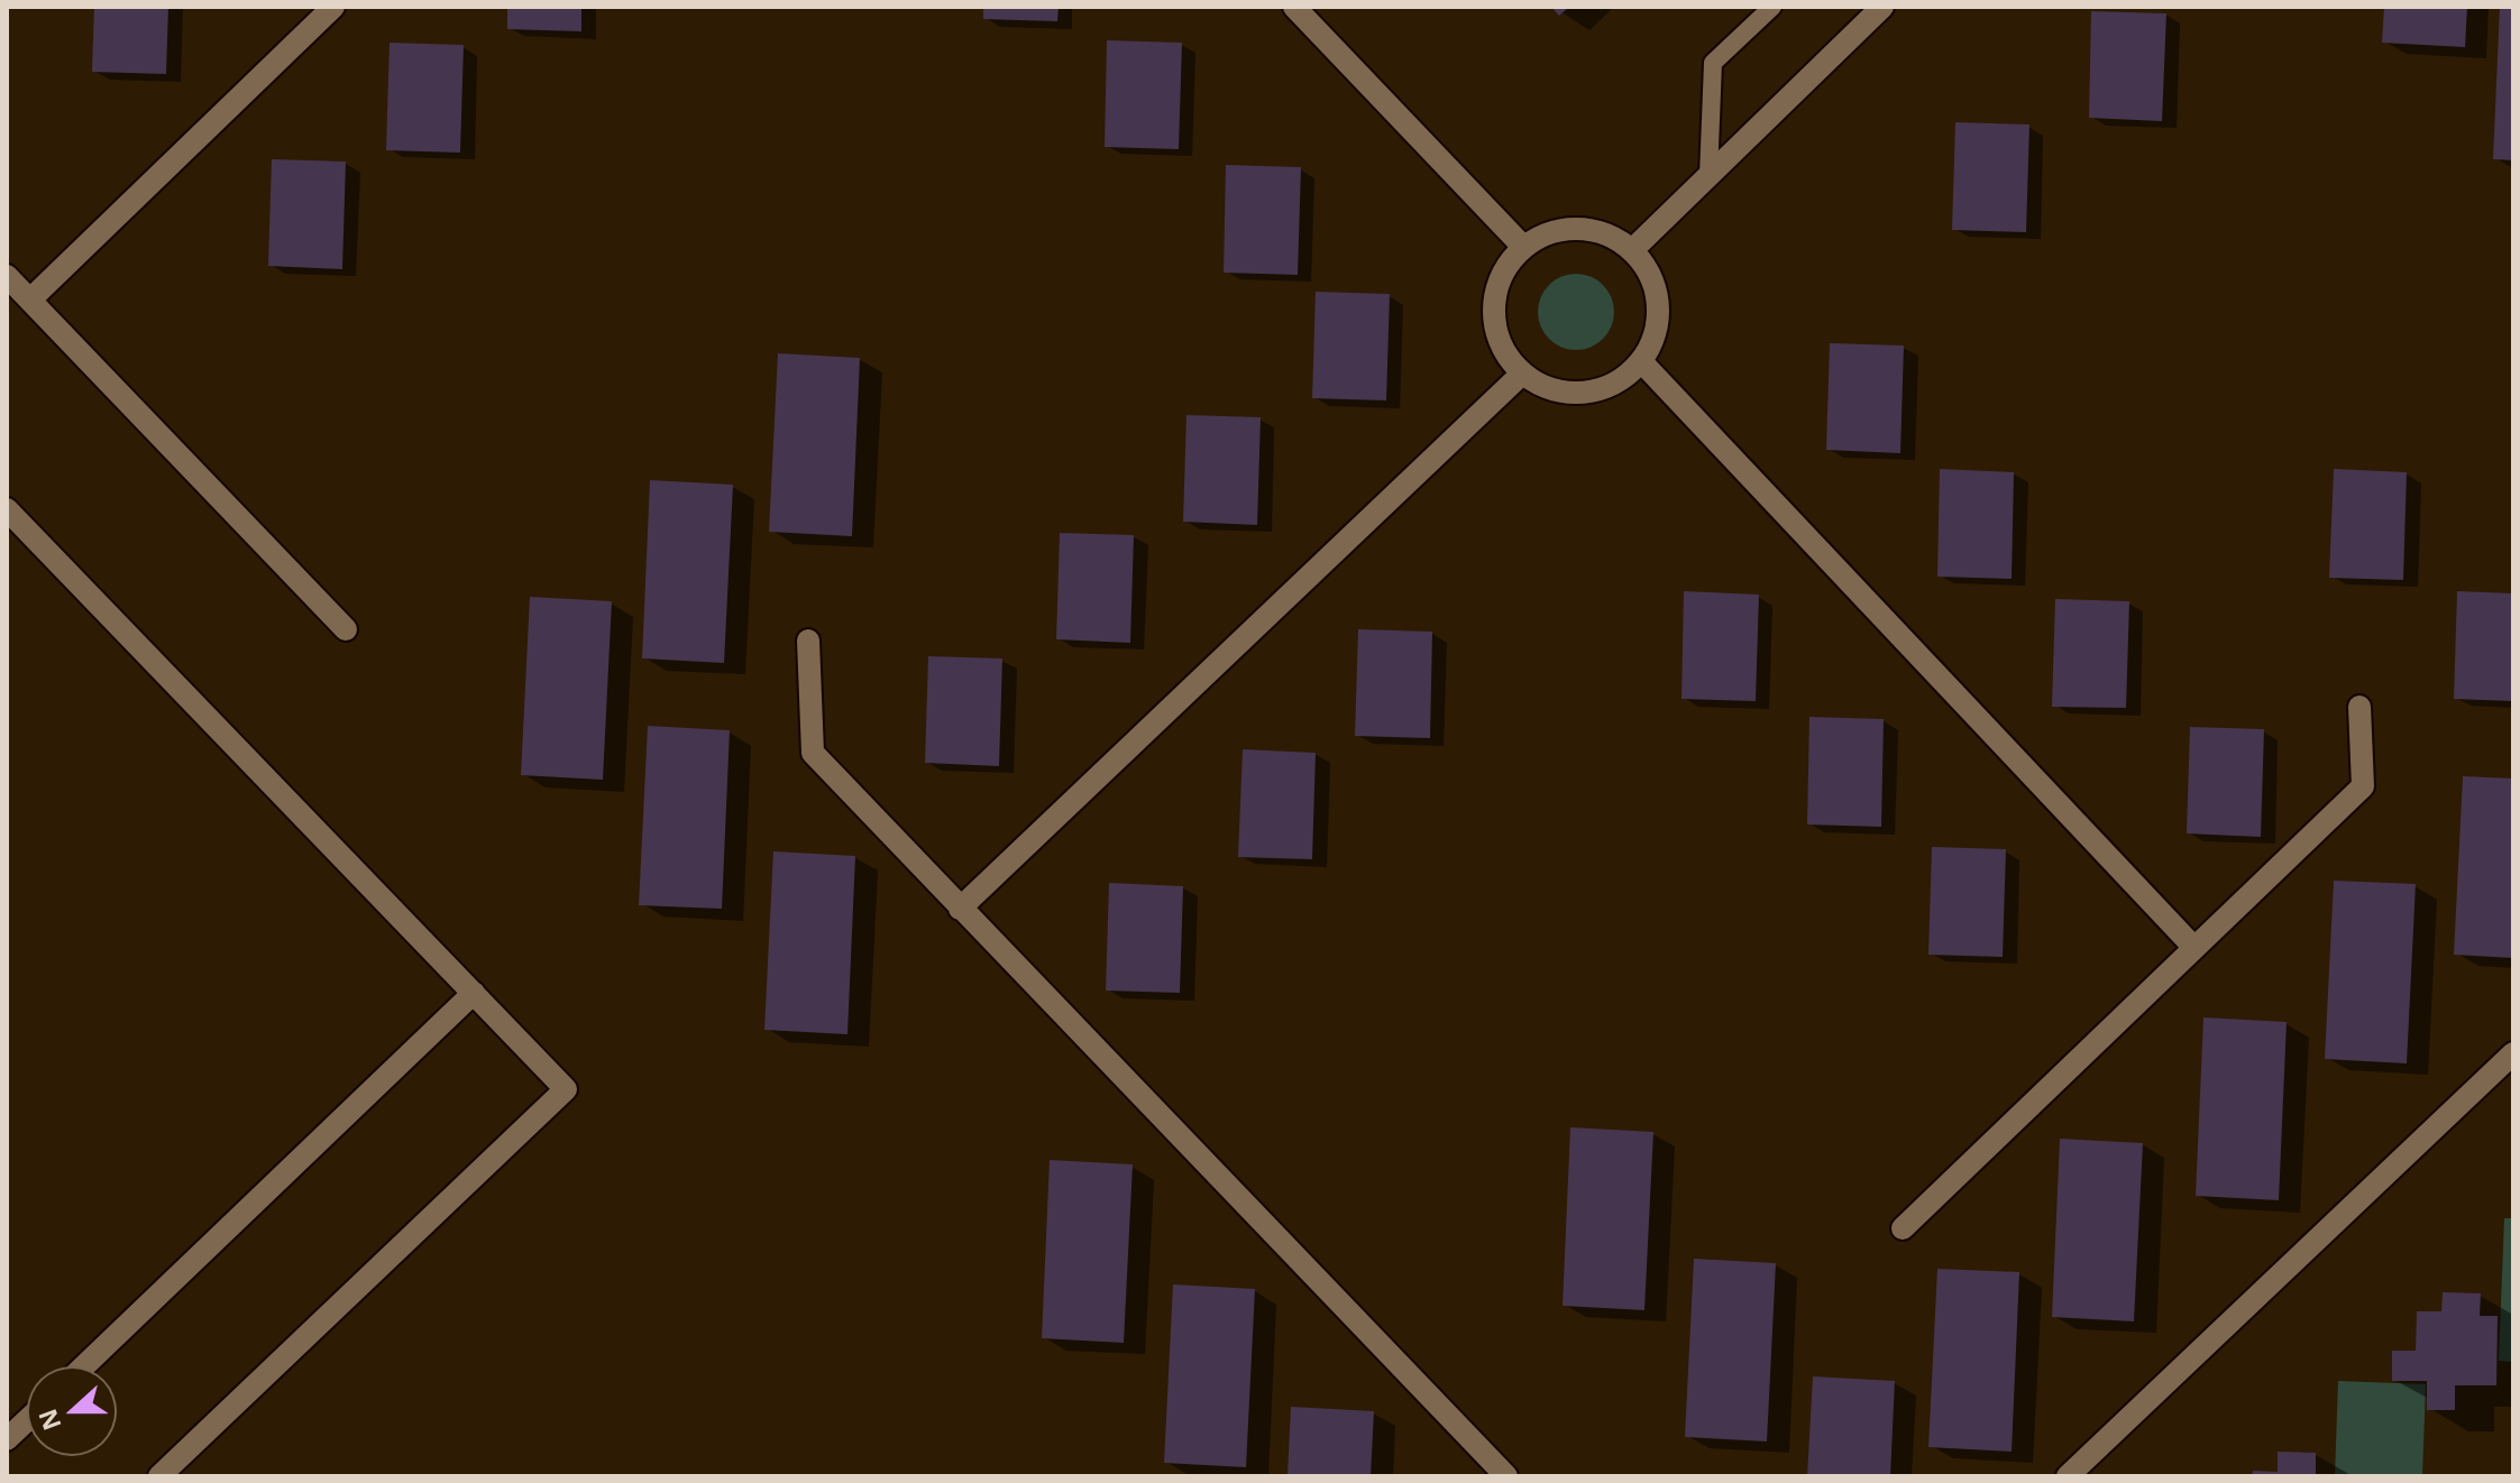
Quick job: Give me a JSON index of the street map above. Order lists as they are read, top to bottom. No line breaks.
{"north":"left"}
